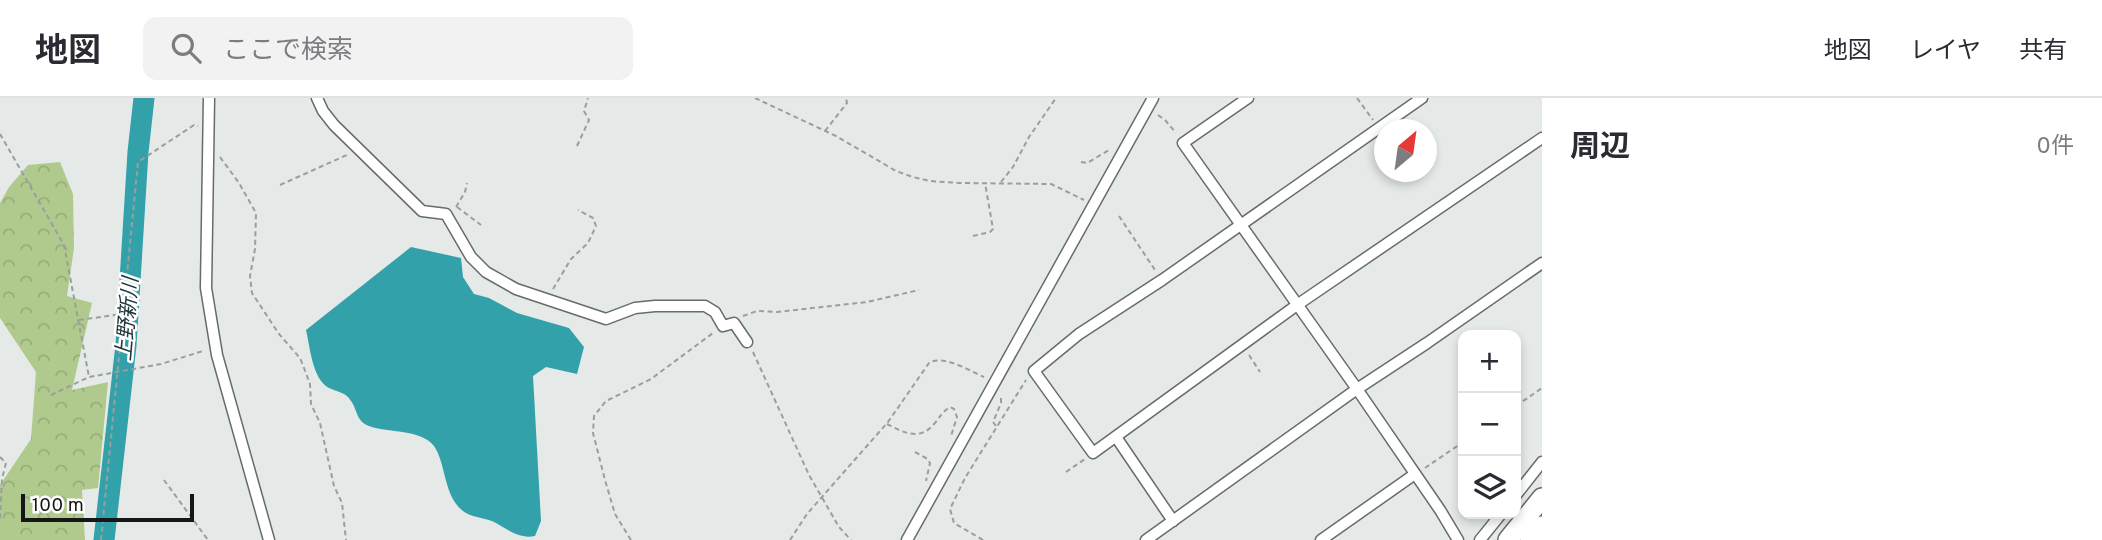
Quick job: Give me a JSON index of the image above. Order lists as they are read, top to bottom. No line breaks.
{"water":["上野新川"],"scale_bar":"100 m","north":"top right","page":{"header":"地図","search":"ここで検索","nav":["地図","レイヤ","共有"],"heading":["周辺","0件"],"map_buttons":["+","−"],"scale":"100 m"}}
